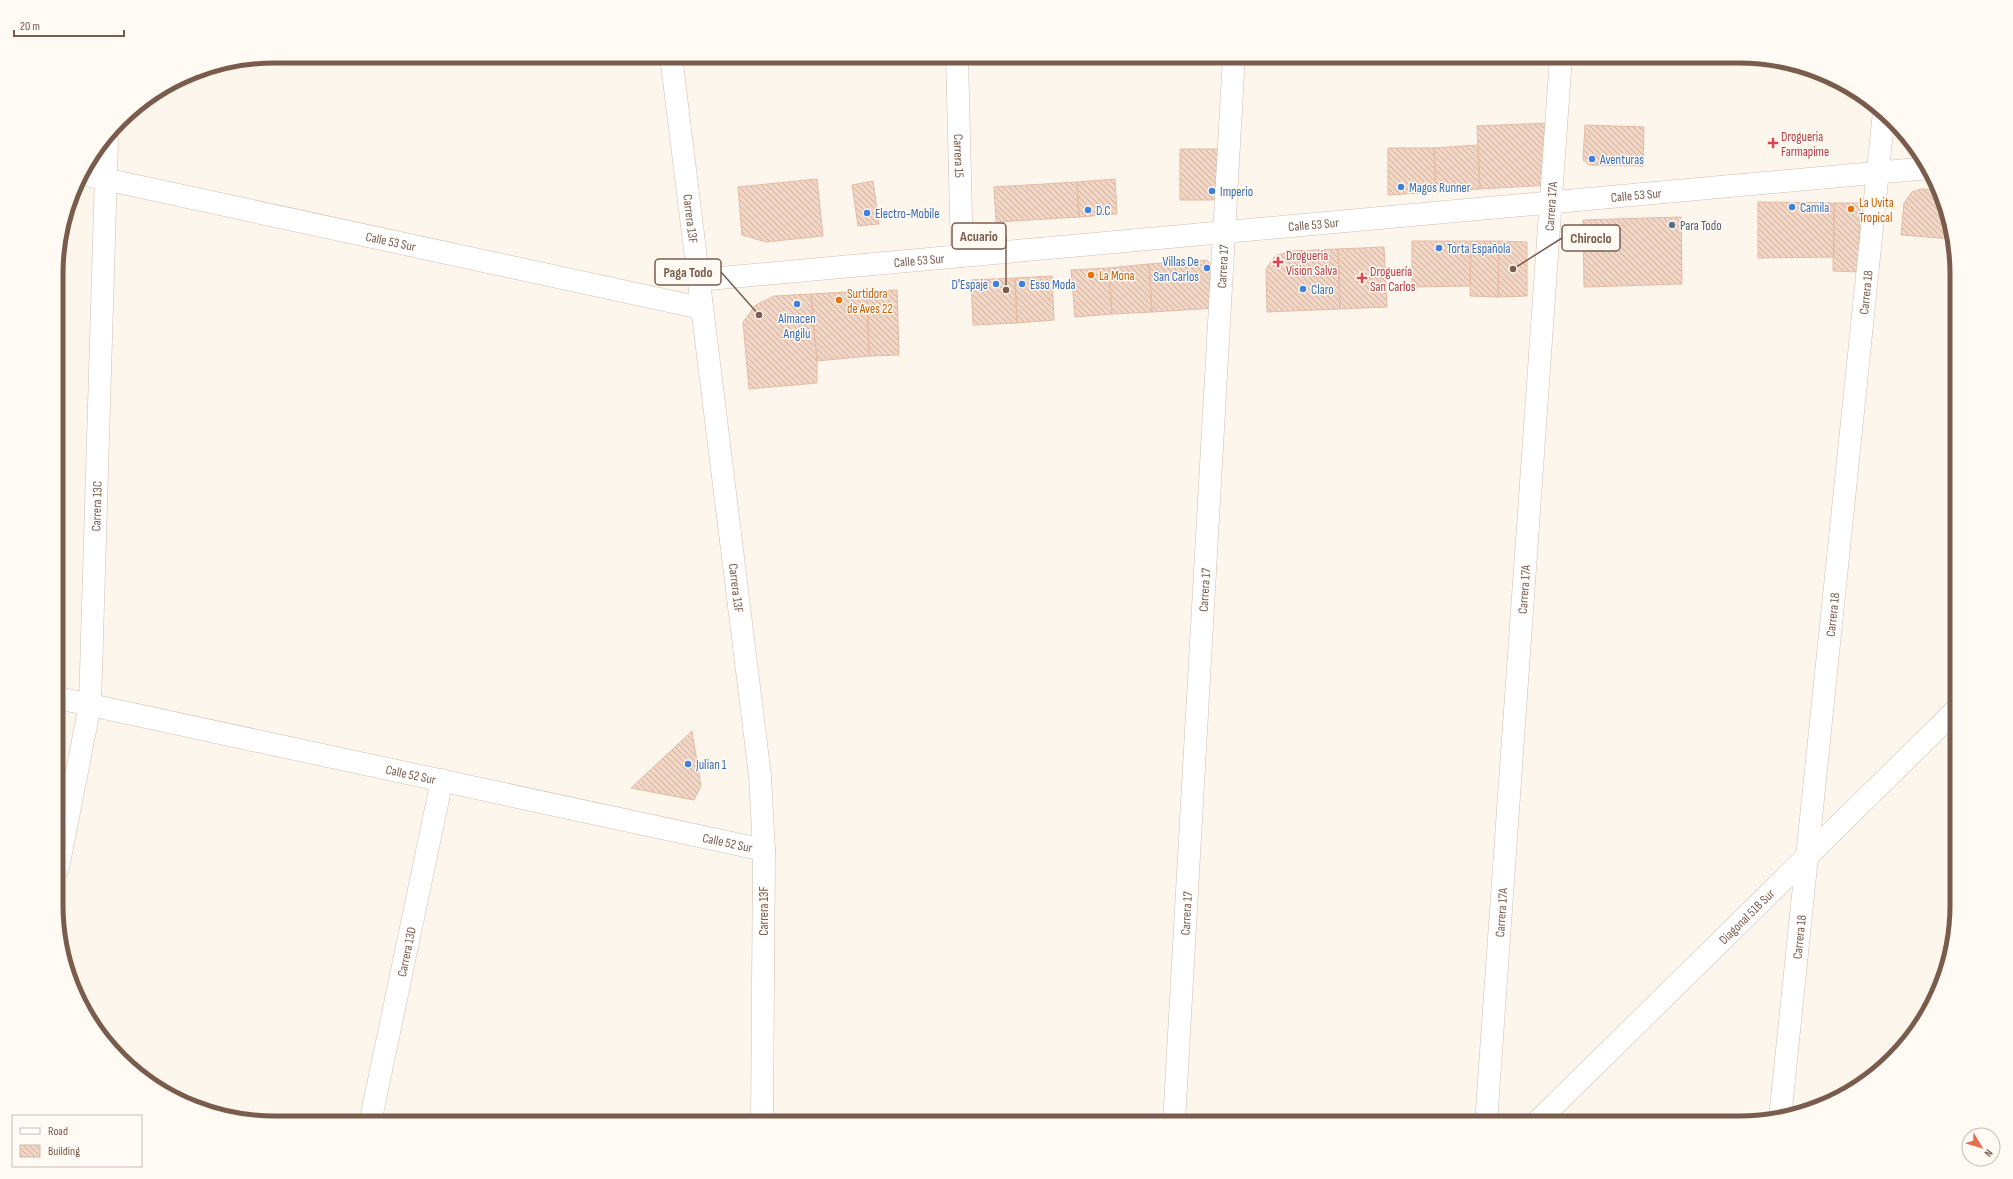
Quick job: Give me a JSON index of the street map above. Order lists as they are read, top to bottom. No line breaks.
{"streets":{"street":["Carrera 15","Calle 53 Sur","Carrera 17A","Carrera 13F","Carrera 17","Carrera 18","Carrera 13C","Calle 52 Sur","Diagonal 51B Sur","Carrera 13D"]},"crossings":[["Carrera 15","Calle 53 Sur"],["Calle 53 Sur","Carrera 17A"],["Calle 53 Sur","Carrera 13F"],["Calle 53 Sur","Carrera 17"],["Calle 53 Sur","Carrera 18"],["Calle 53 Sur","Carrera 13C"],["Carrera 13F","Calle 52 Sur"],["Carrera 18","Diagonal 51B Sur"],["Carrera 13C","Calle 52 Sur"],["Calle 52 Sur","Carrera 13D"]],"places":{"health":["Drogueria Farmapime","Drogueria Vision Salva","Droguería San Carlos"],"other":["Aventuras","Magos Runner","Imperio","Camila","La Uvita Tropical","D.C","Electro-Mobile","Para Todo","Torta Española","Villas De San Carlos","Chiroclo","La Mona","D'Espaje","Esso Moda","Claro","Acuario","Surtidora de Aves 22","Almacen Angilu","Paga Todo","Julian 1"]},"legend":["Road","Building"],"scale_bar":"20 m","north":"bottom right"}
